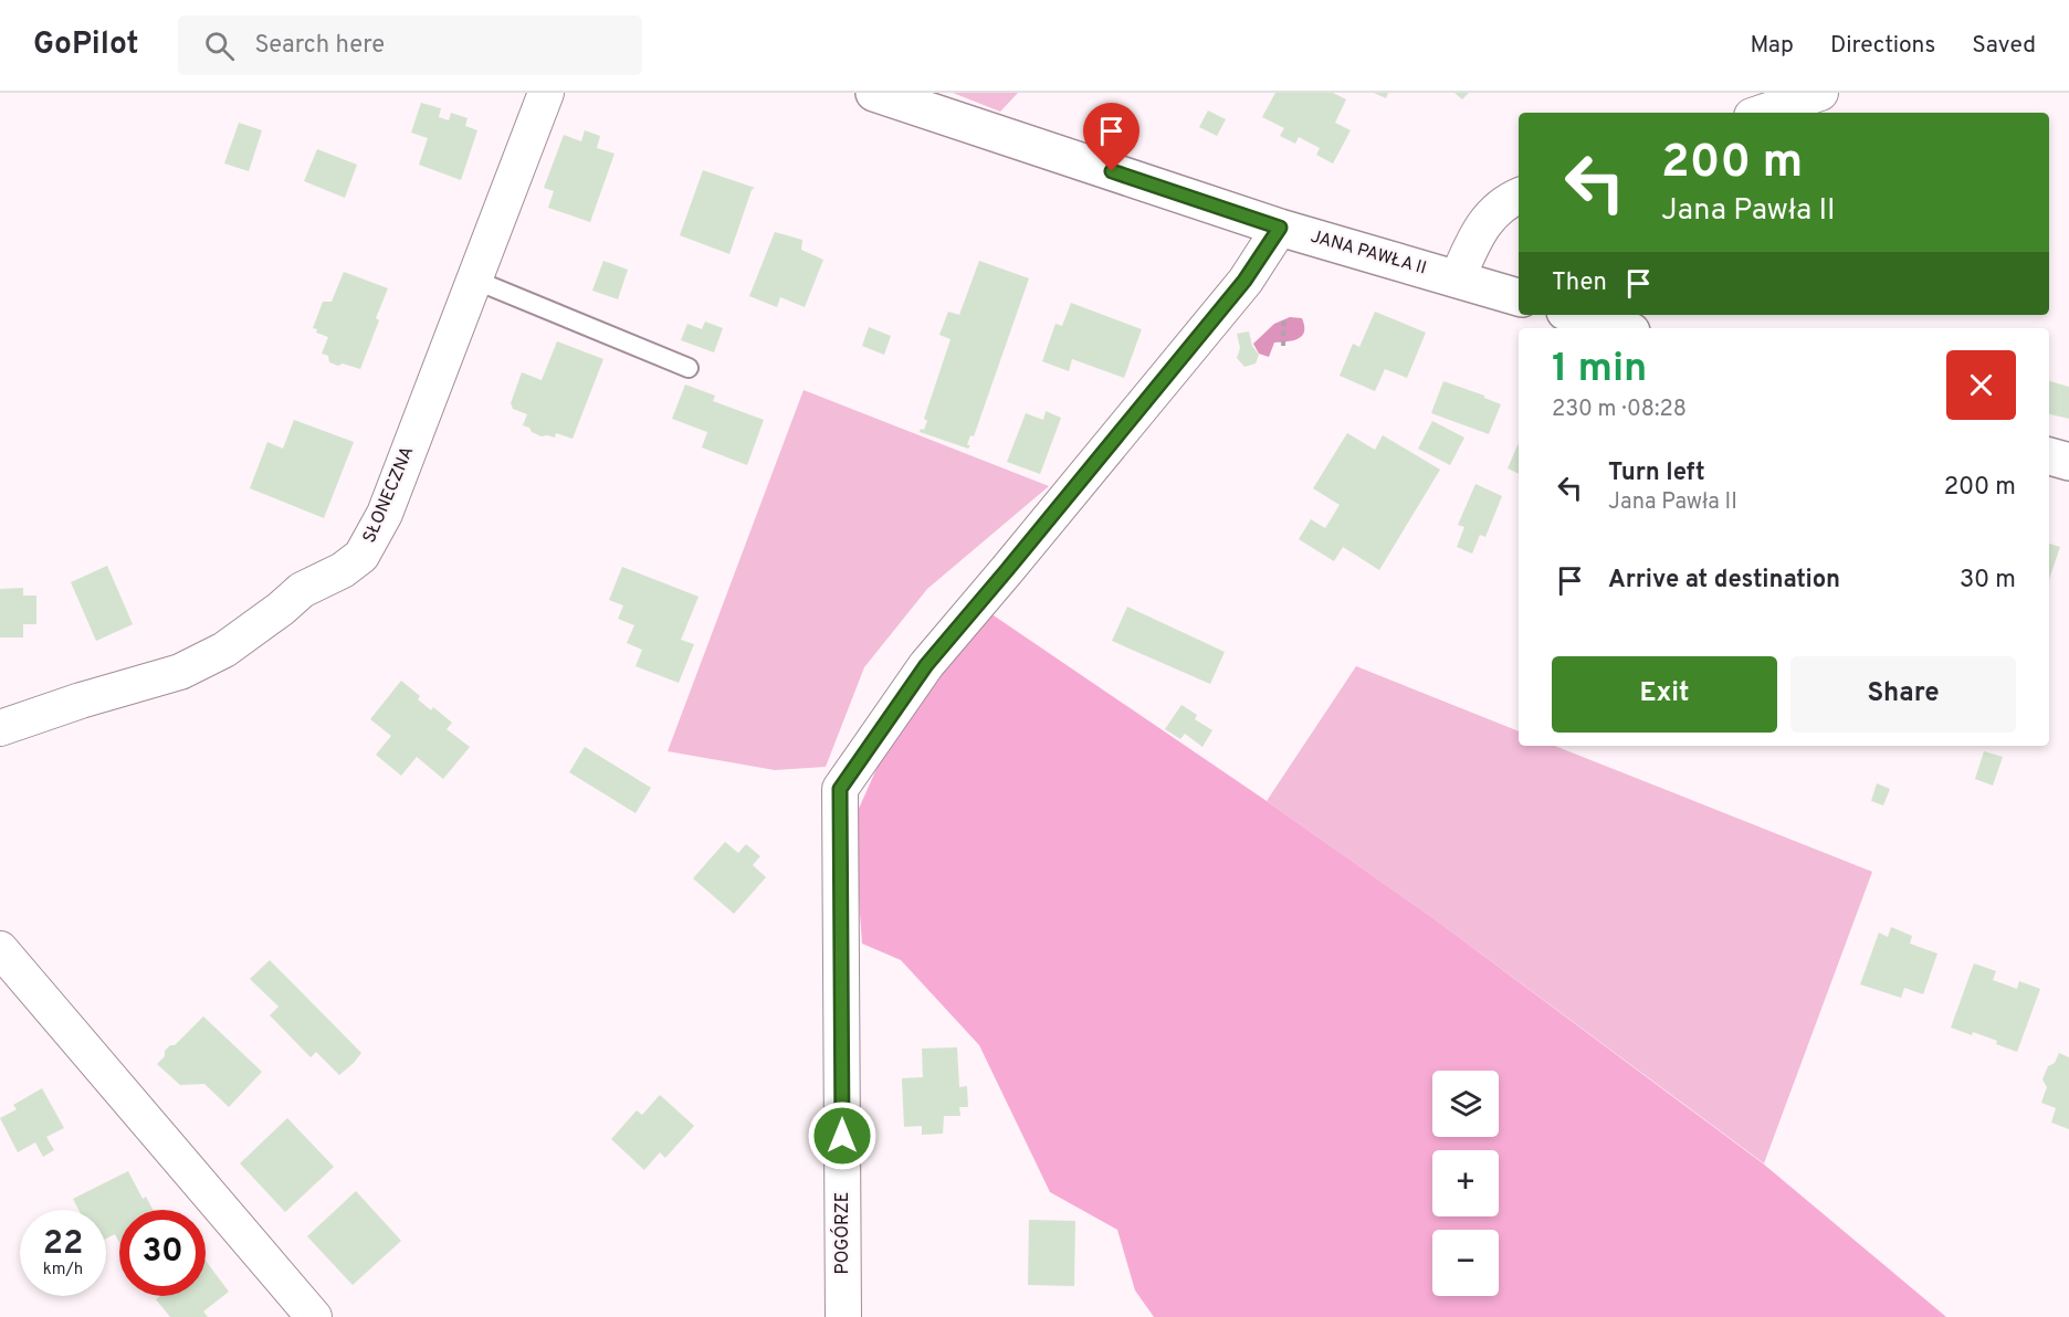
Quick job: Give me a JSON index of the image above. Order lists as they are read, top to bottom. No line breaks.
{"streets":{"street":["JANA PAWŁA II","SŁONECZNA","POGÓRZE"]},"crossings":[["JANA PAWŁA II","POGÓRZE"]],"page":{"header":"GoPilot","search":"Search here","nav":["Map","Directions","Saved"],"turn":["200 m","Jana Pawła II"],"then":"Then","heading":["1 min","230 m · 08:28"],"list":[{"name":"Turn left","note":"Jana Pawła II","value":"200 m"},{"name":"Arrive at destination","value":"30 m"}],"buttons":["Exit","Share"],"map_buttons":["+","−"],"speed":"22 km/h","limit":"30"}}
